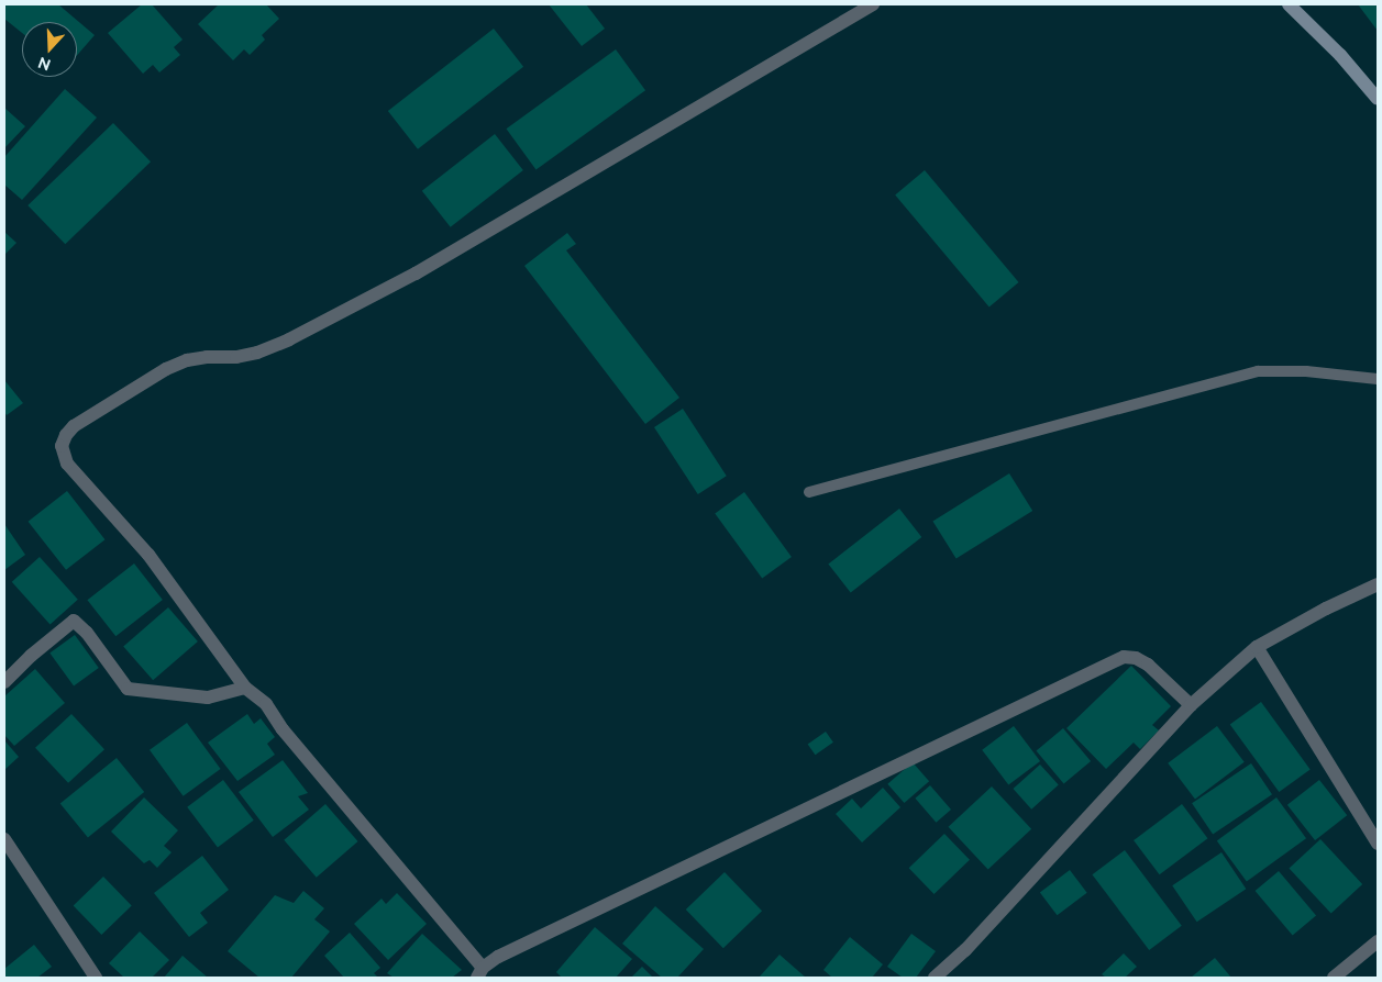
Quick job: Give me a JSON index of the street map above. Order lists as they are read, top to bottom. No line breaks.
{"north":"bottom"}
